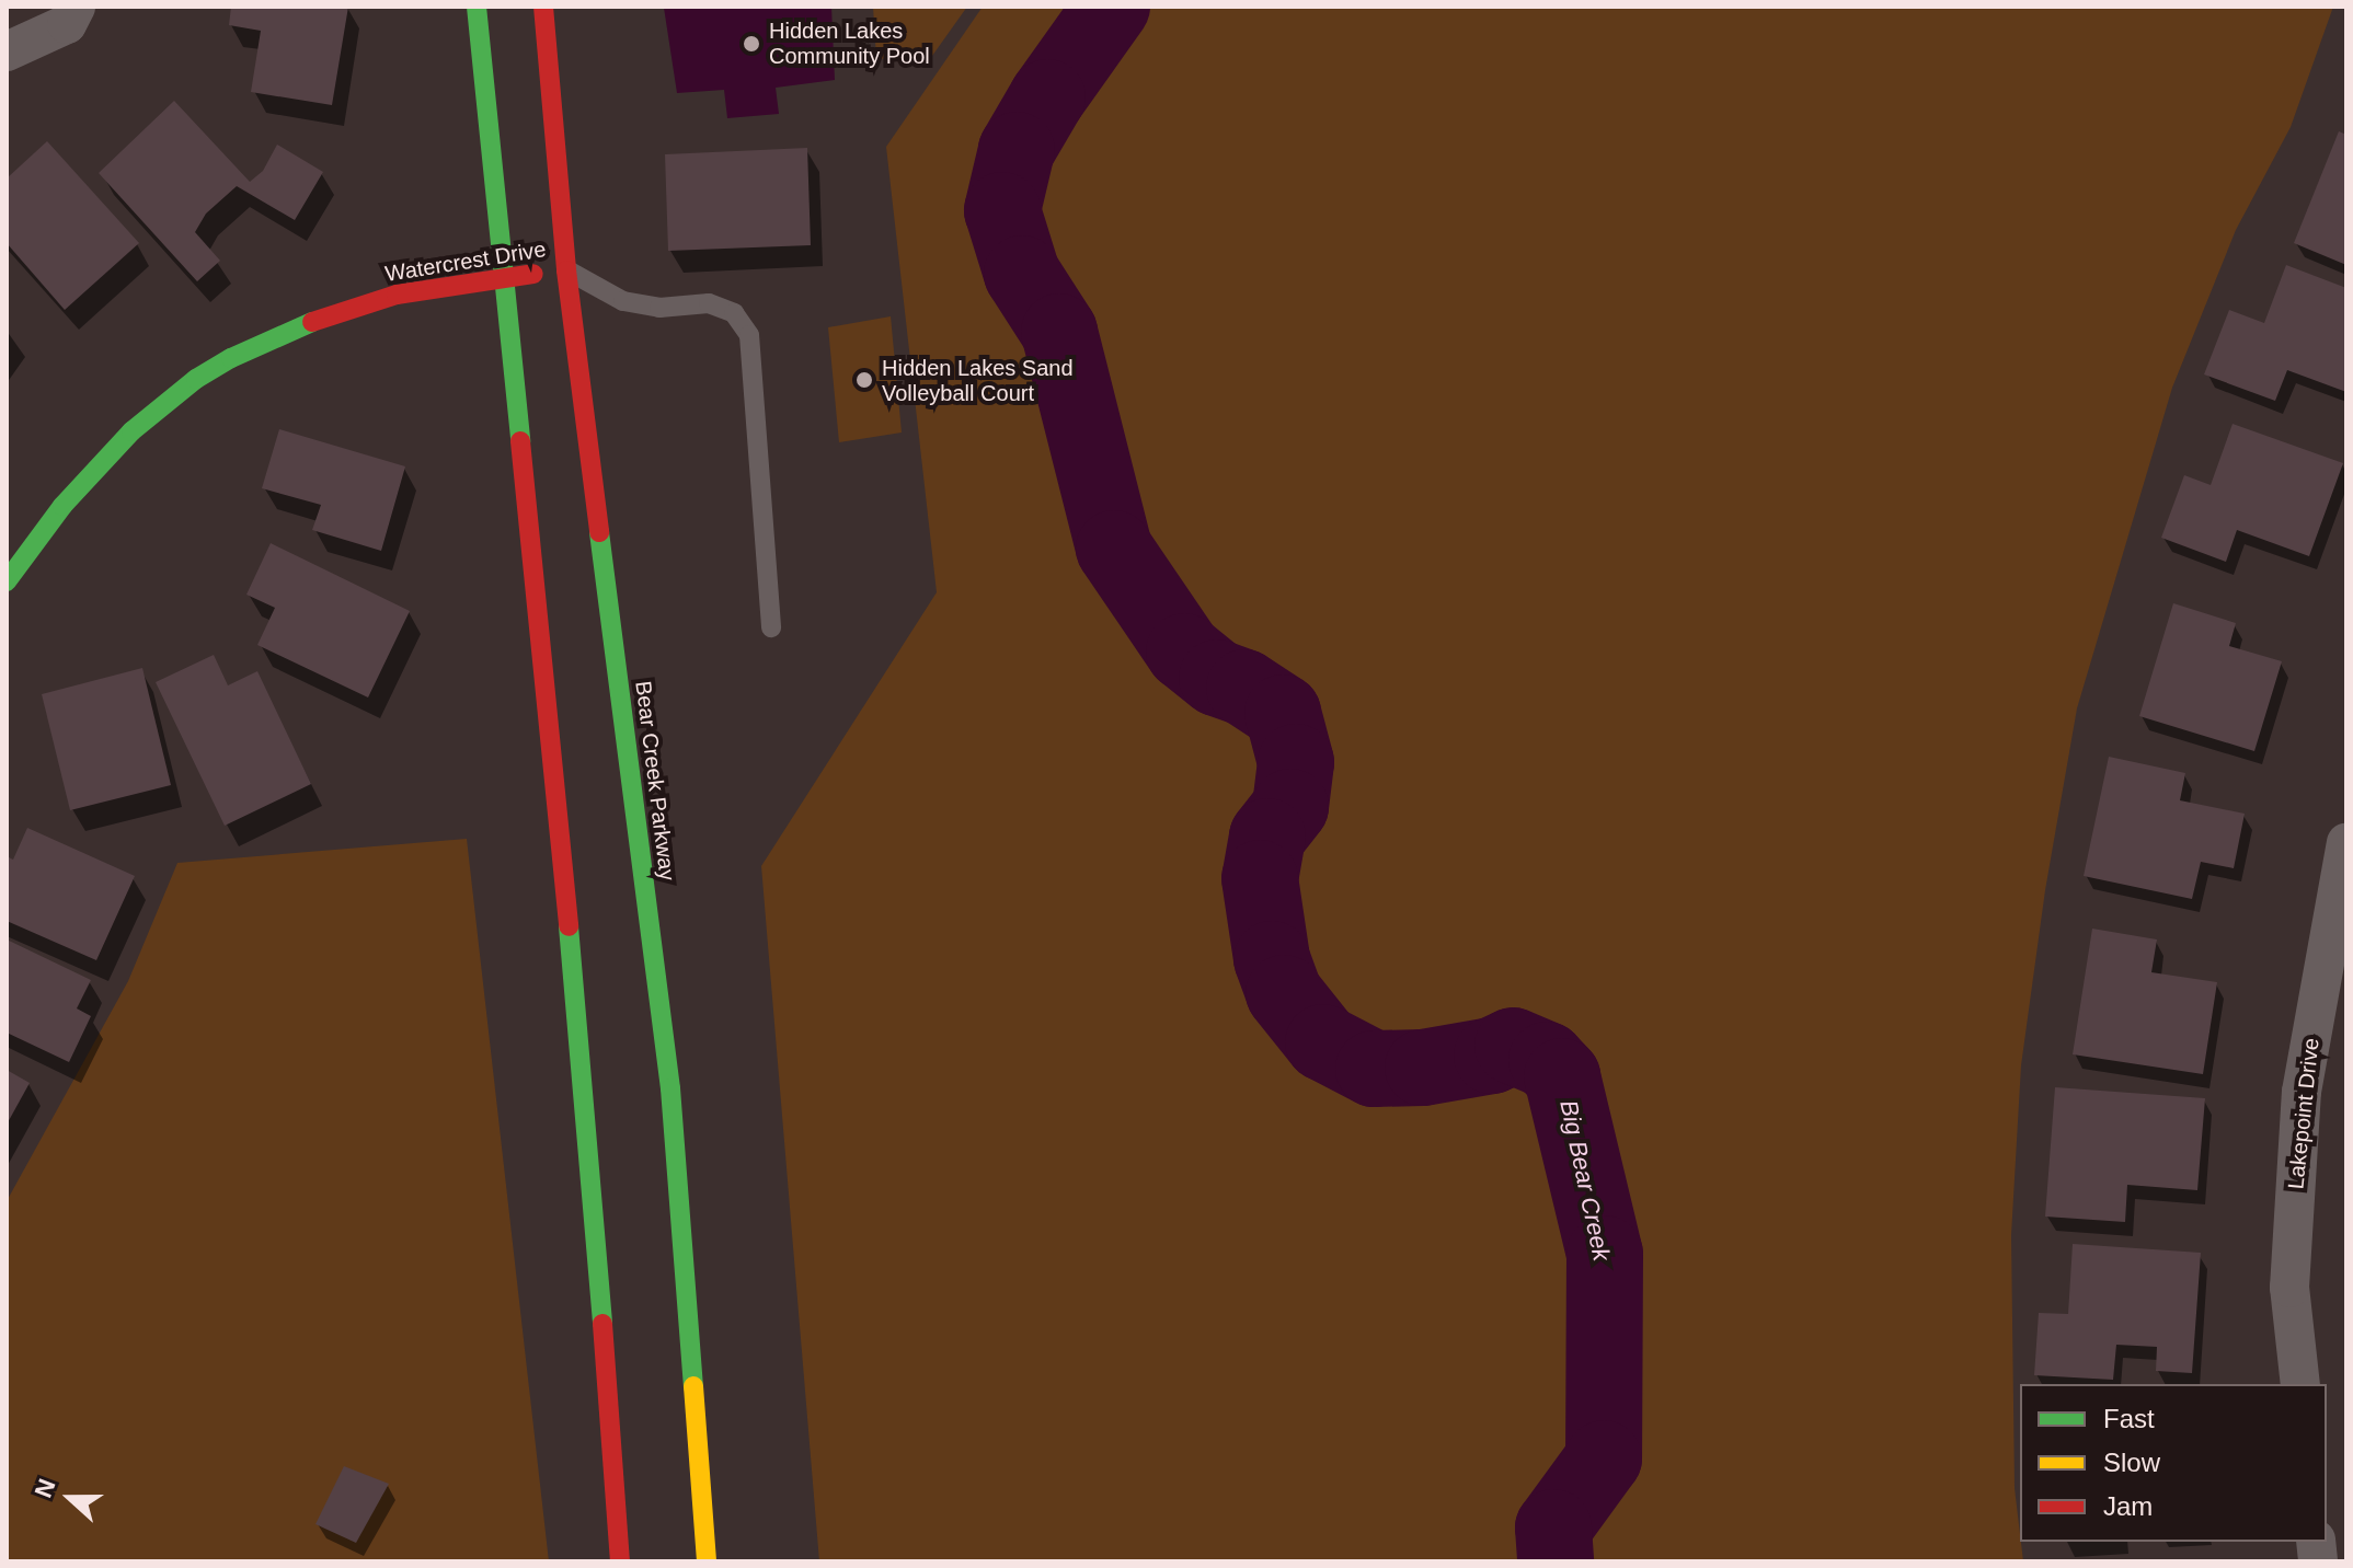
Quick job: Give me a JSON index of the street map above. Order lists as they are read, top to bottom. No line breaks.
{"streets":{"main road":["Watercrest Drive","Bear Creek Parkway"],"street":["Lakepoint Drive"]},"crossings":[["Watercrest Drive","Bear Creek Parkway"]],"water":["Big Bear Creek"],"places":["Hidden Lakes Community Pool","Hidden Lakes Sand Volleyball Court"],"legend":["Fast","Slow","Jam"],"north":"left"}
